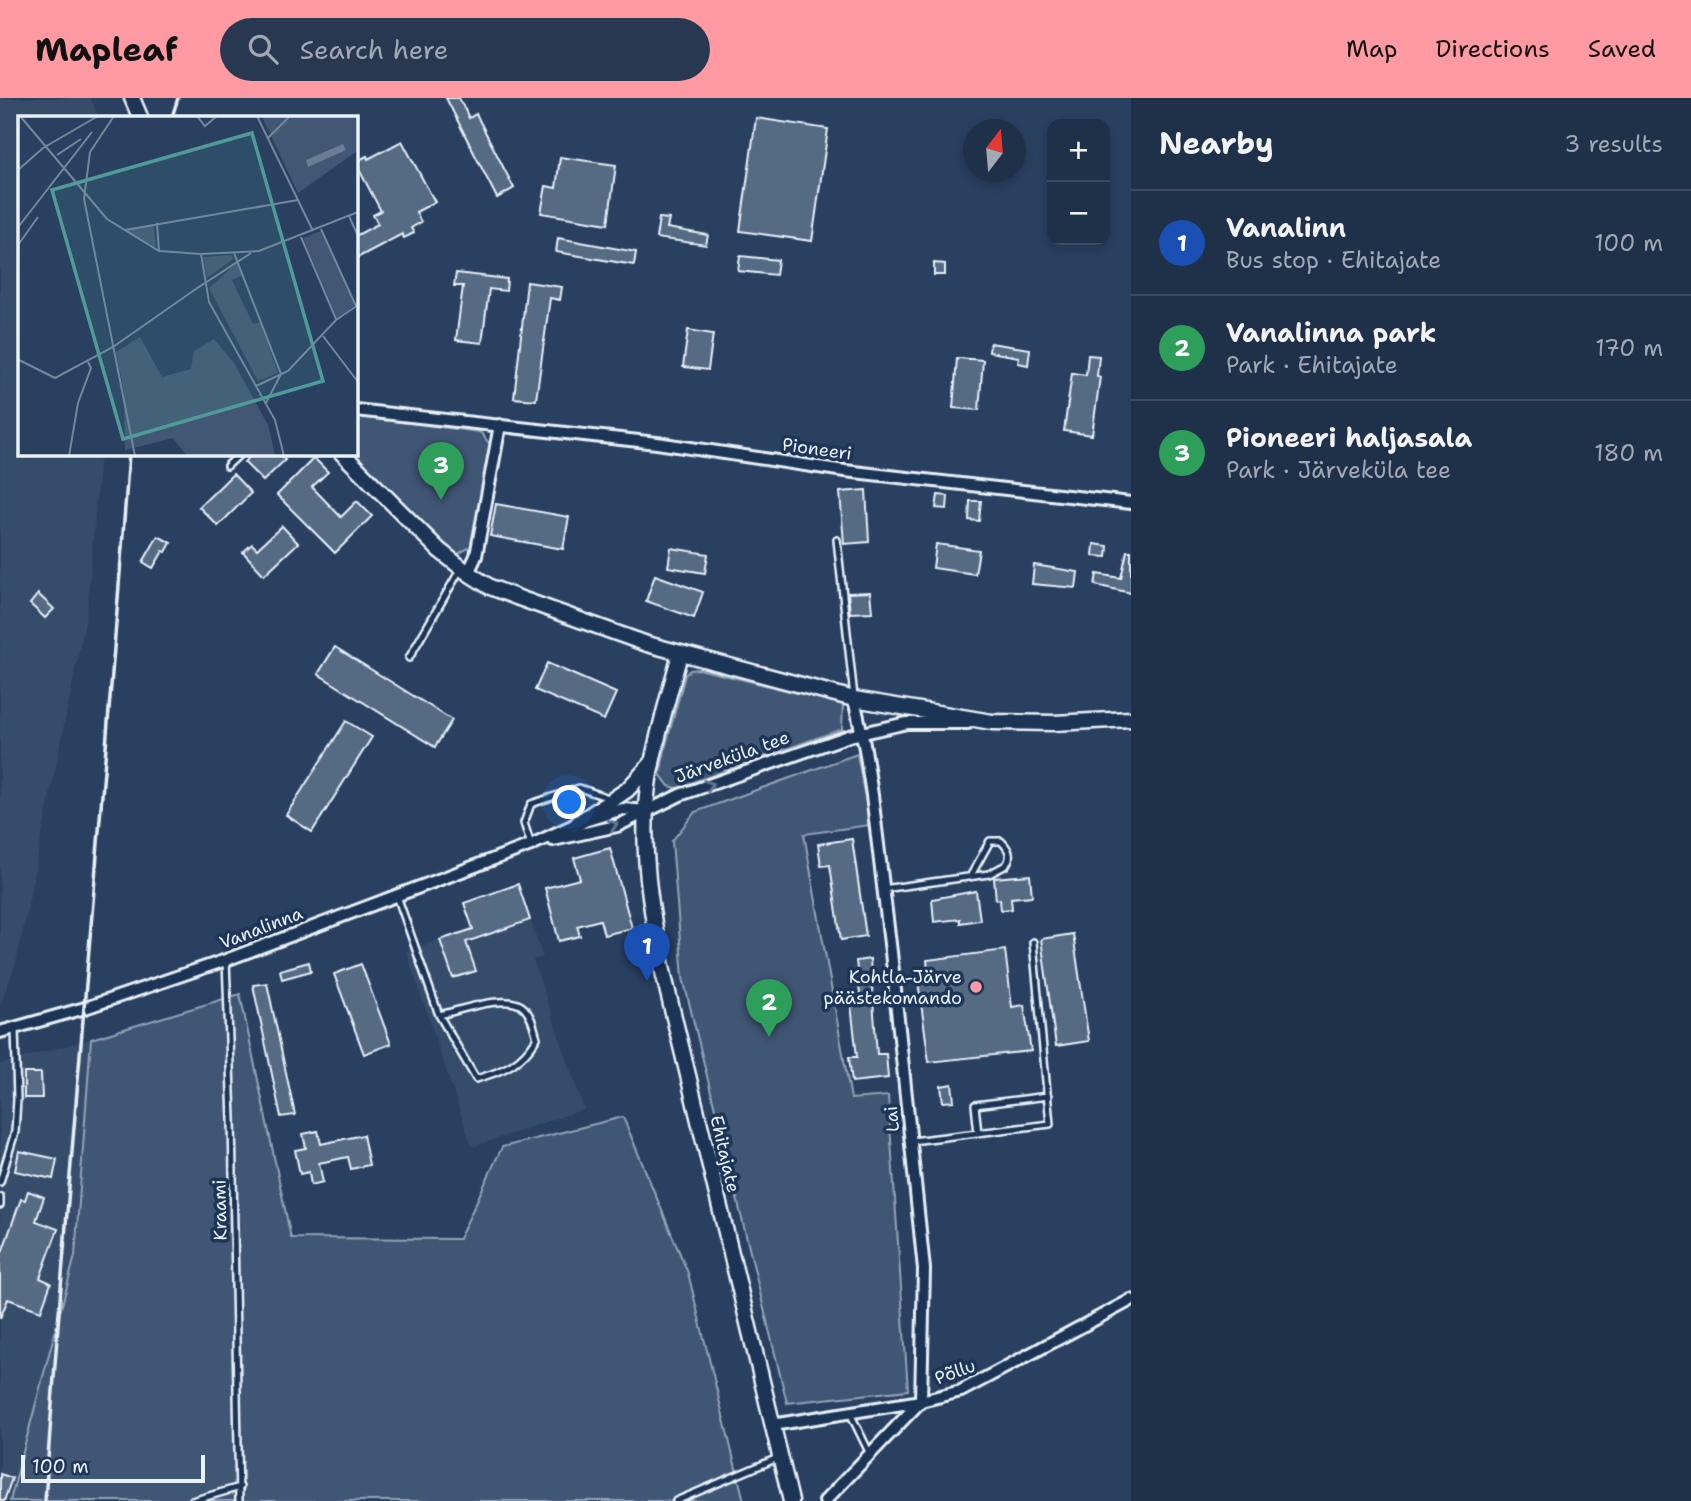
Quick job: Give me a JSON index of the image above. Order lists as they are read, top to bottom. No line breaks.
{"streets":{"street":["Pioneeri","Järveküla tee","Vanalinna","Lai","Ehitajate","Põllu"],"lane":["Kraami"]},"crossings":[["Järveküla tee","Vanalinna"],["Järveküla tee","Lai"],["Järveküla tee","Ehitajate"],["Vanalinna","Ehitajate"],["Vanalinna","Kraami"],["Lai","Põllu"],["Ehitajate","Põllu"]],"places":["Kohtla-Järve päästekomando"],"scale_bar":"100 m","north":"top","page":{"header":"Mapleaf","search":"Search here","nav":["Map","Directions","Saved"],"heading":["Nearby","3 results"],"map_buttons":["+","−"],"list":[{"mark":"1","name":"Vanalinn","note":"Bus stop · Ehitajate","value":"100 m"},{"mark":"2","name":"Vanalinna park","note":"Park · Ehitajate","value":"170 m"},{"mark":"3","name":"Pioneeri haljasala","note":"Park · Järveküla tee","value":"180 m"}],"pins":["3","1","2"],"scale":"100 m"}}
